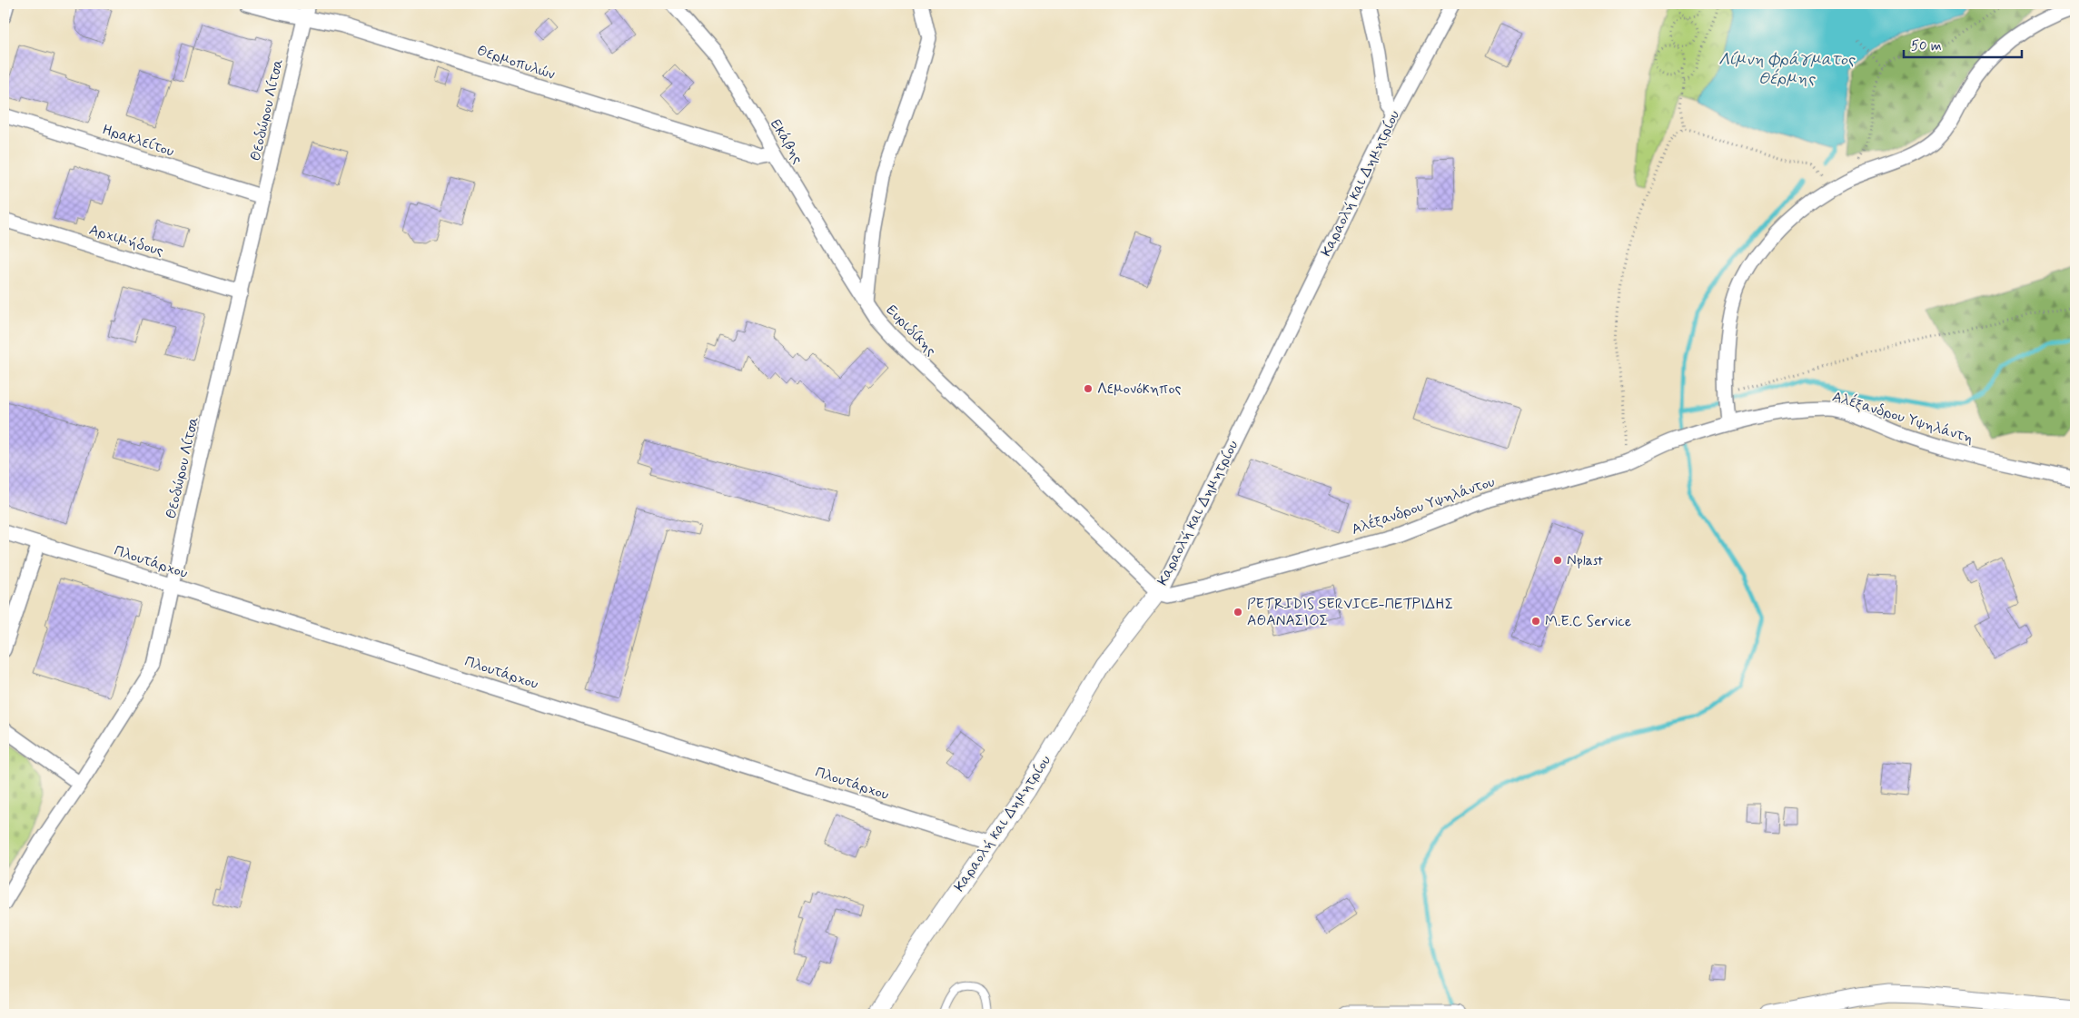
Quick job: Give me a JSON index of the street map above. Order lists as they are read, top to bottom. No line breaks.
{"streets":{"street":["Θερμοπυλών","Θεοδώρου Λίτσα","Ηρακλείτου","Εκάβης","Καραολή και Δημητρίου","Αρχιμήδους","Ευριδίκης","Αλέξανδρου Υψηλάντη","Αλέξανδρου Υψηλάντου","Πλουτάρχου"]},"crossings":[["Θερμοπυλών","Θεοδώρου Λίτσα"],["Θερμοπυλών","Εκάβης"],["Θεοδώρου Λίτσα","Ηρακλείτου"],["Θεοδώρου Λίτσα","Αρχιμήδους"],["Θεοδώρου Λίτσα","Πλουτάρχου"],["Εκάβης","Ευριδίκης"],["Καραολή και Δημητρίου","Ευριδίκης"],["Καραολή και Δημητρίου","Αλέξανδρου Υψηλάντου"],["Καραολή και Δημητρίου","Πλουτάρχου"],["Ευριδίκης","Αλέξανδρου Υψηλάντου"],["Αλέξανδρου Υψηλάντη","Αλέξανδρου Υψηλάντου"]],"water":["Λίμνη Φράγματος Θέρμης"],"places":["Λεμονόκηπος","Nplast","PETRIDIS SERVICE-ΠΕΤΡΙΔΗΣ ΑΘΑΝΑΣΙΟΣ","M.E.C Service"],"scale_bar":"50 m"}
